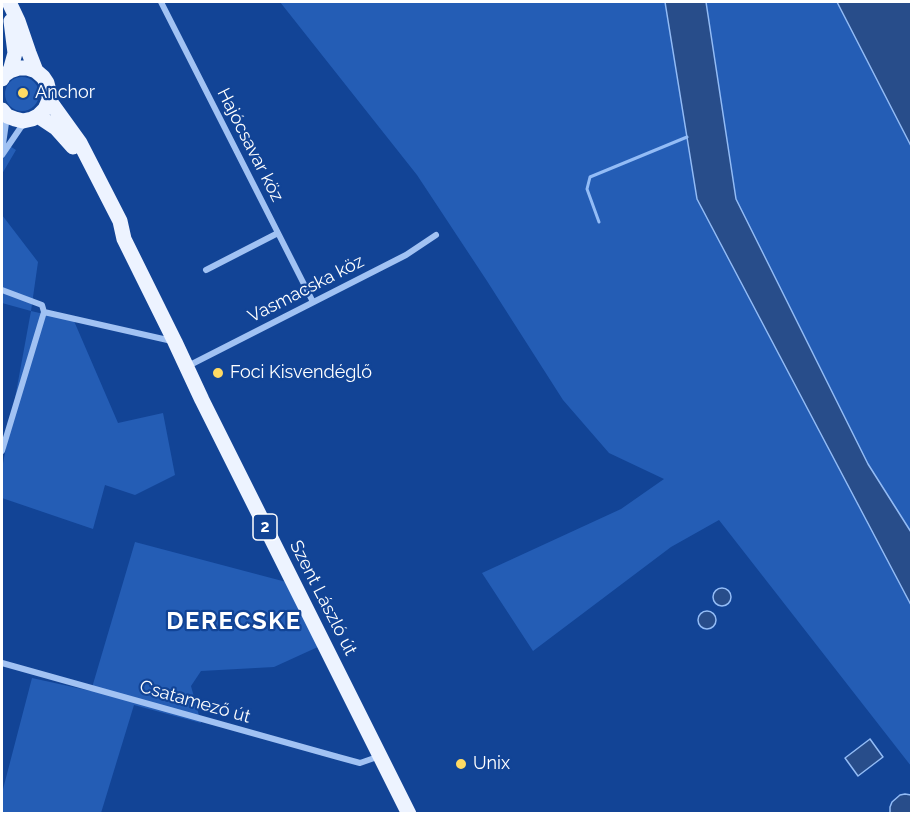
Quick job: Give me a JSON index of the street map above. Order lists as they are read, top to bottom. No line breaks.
{"streets":{"main road":["2","Szent László út"],"street":["Hajócsavar köz","Vasmacska köz","Csatamező út"]},"crossings":[["Hajócsavar köz","Vasmacska köz"],["Vasmacska köz","Szent László út"],["2","Szent László út"],["Szent László út","Csatamező út"]],"districts":["DERECSKE"],"places":["Anchor","Foci Kisvendéglő","Unix"]}
